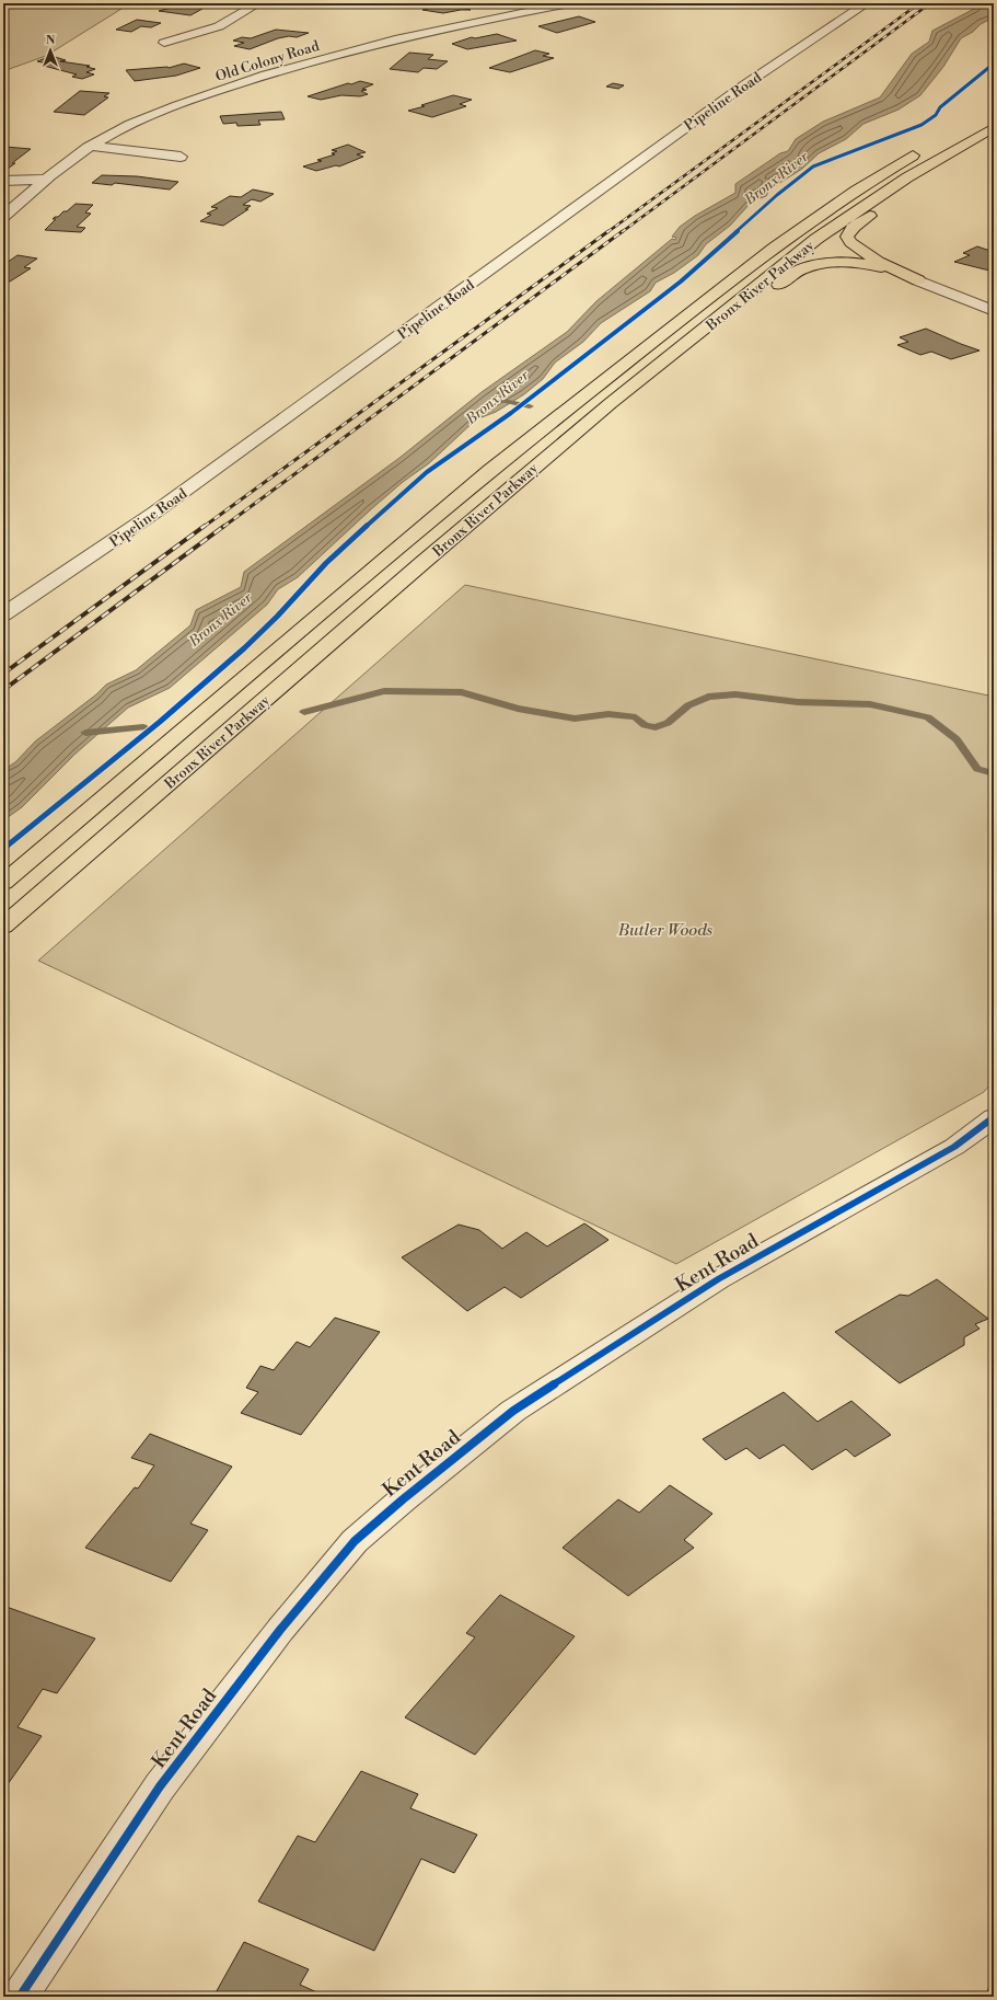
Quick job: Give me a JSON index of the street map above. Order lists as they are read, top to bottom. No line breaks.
{"streets":{"highway":["Bronx River Parkway"],"street":["Old Colony Road","Pipeline Road","Kent Road"]},"water":["Bronx River"],"parks":["Butler Woods"],"north":"top"}
